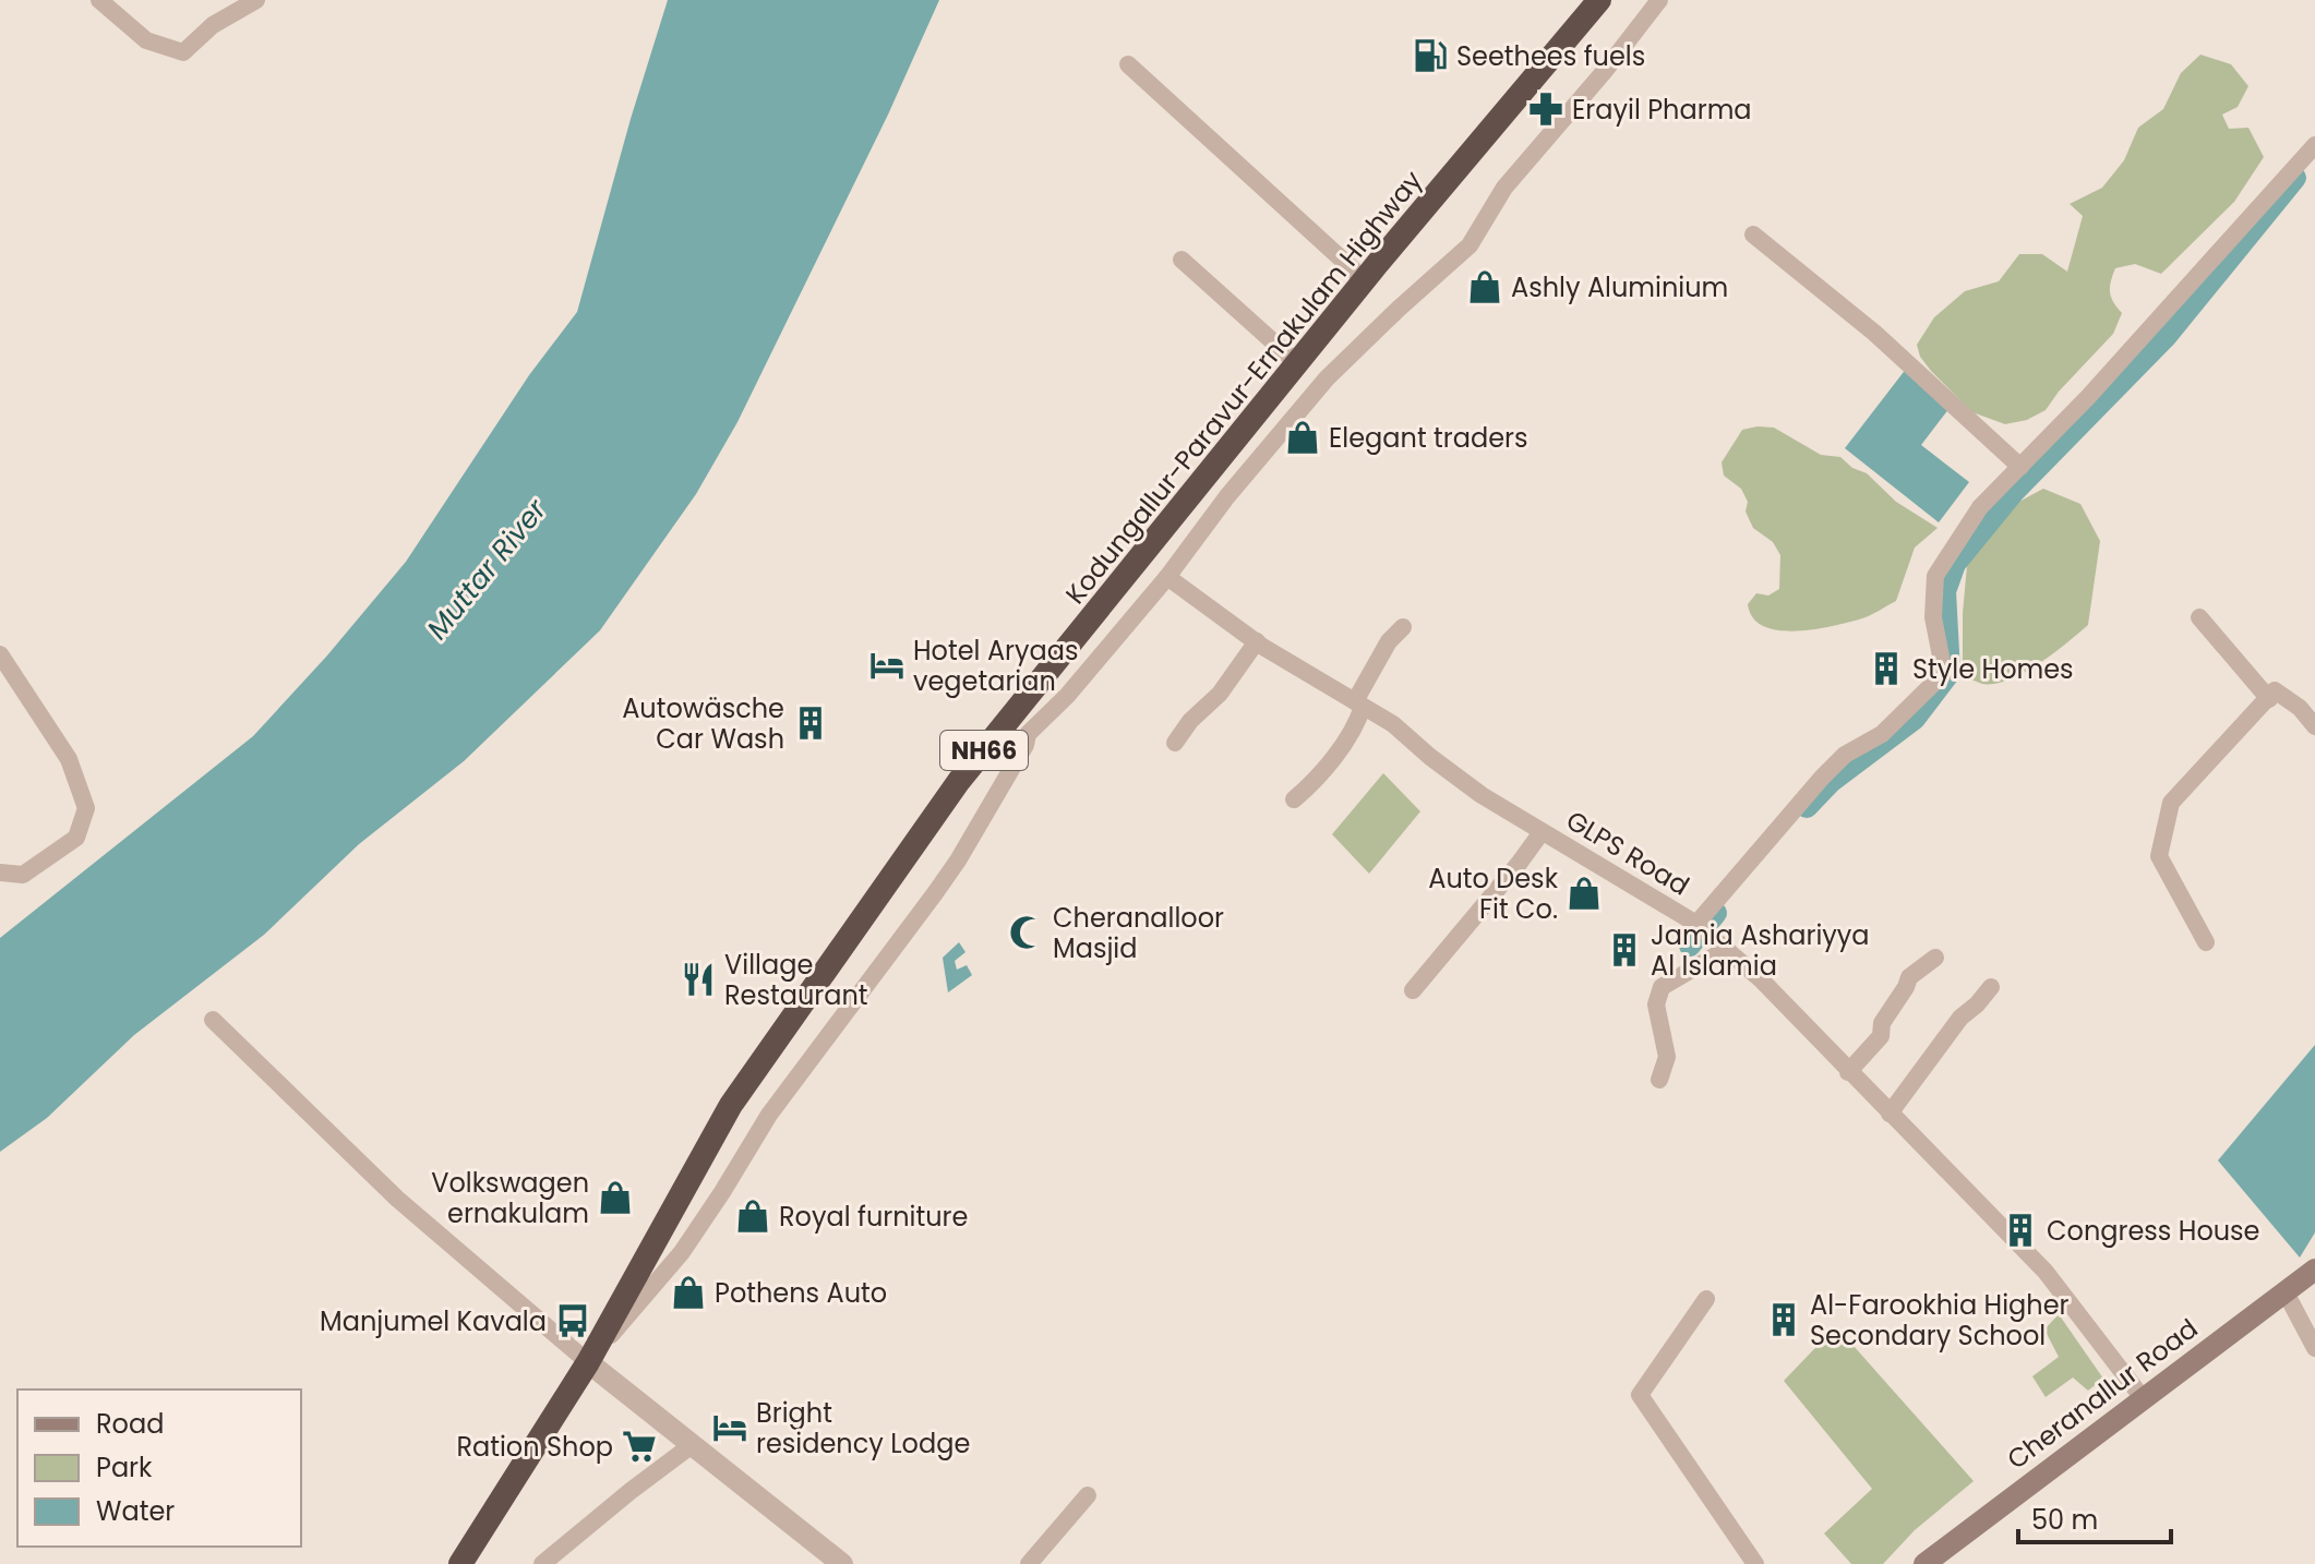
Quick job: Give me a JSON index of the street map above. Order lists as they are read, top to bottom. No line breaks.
{"streets":{"highway":["Kodungallur-Paravur-Ernakulam Highway","NH66"],"main road":["Cheranallur Road"],"street":["GLPS Road"]},"crossings":[["GLPS Road","Cheranallur Road"]],"water":["Muttar River"],"places":{"fuel station":["Seethees fuels"],"pharmacy":["Erayil Pharma"],"shop":["Ashly Aluminium","Elegant traders","Auto Desk Fit Co.","Volkswagen ernakulam","Royal furniture","Pothens Auto"],"hotel":["Hotel Aryaas vegetarian","Bright residency Lodge"],"building":["Style Homes","Autowäsche Car Wash","Jamia Ashariyya Al Islamia","Congress House","Al-Farookhia Higher Secondary School"],"mosque":["Cheranalloor Masjid"],"restaurant":["Village Restaurant"],"bus stop":["Manjumel Kavala"],"supermarket":["Ration Shop"]},"legend":["Road","Park","Water"],"scale_bar":"50 m"}
